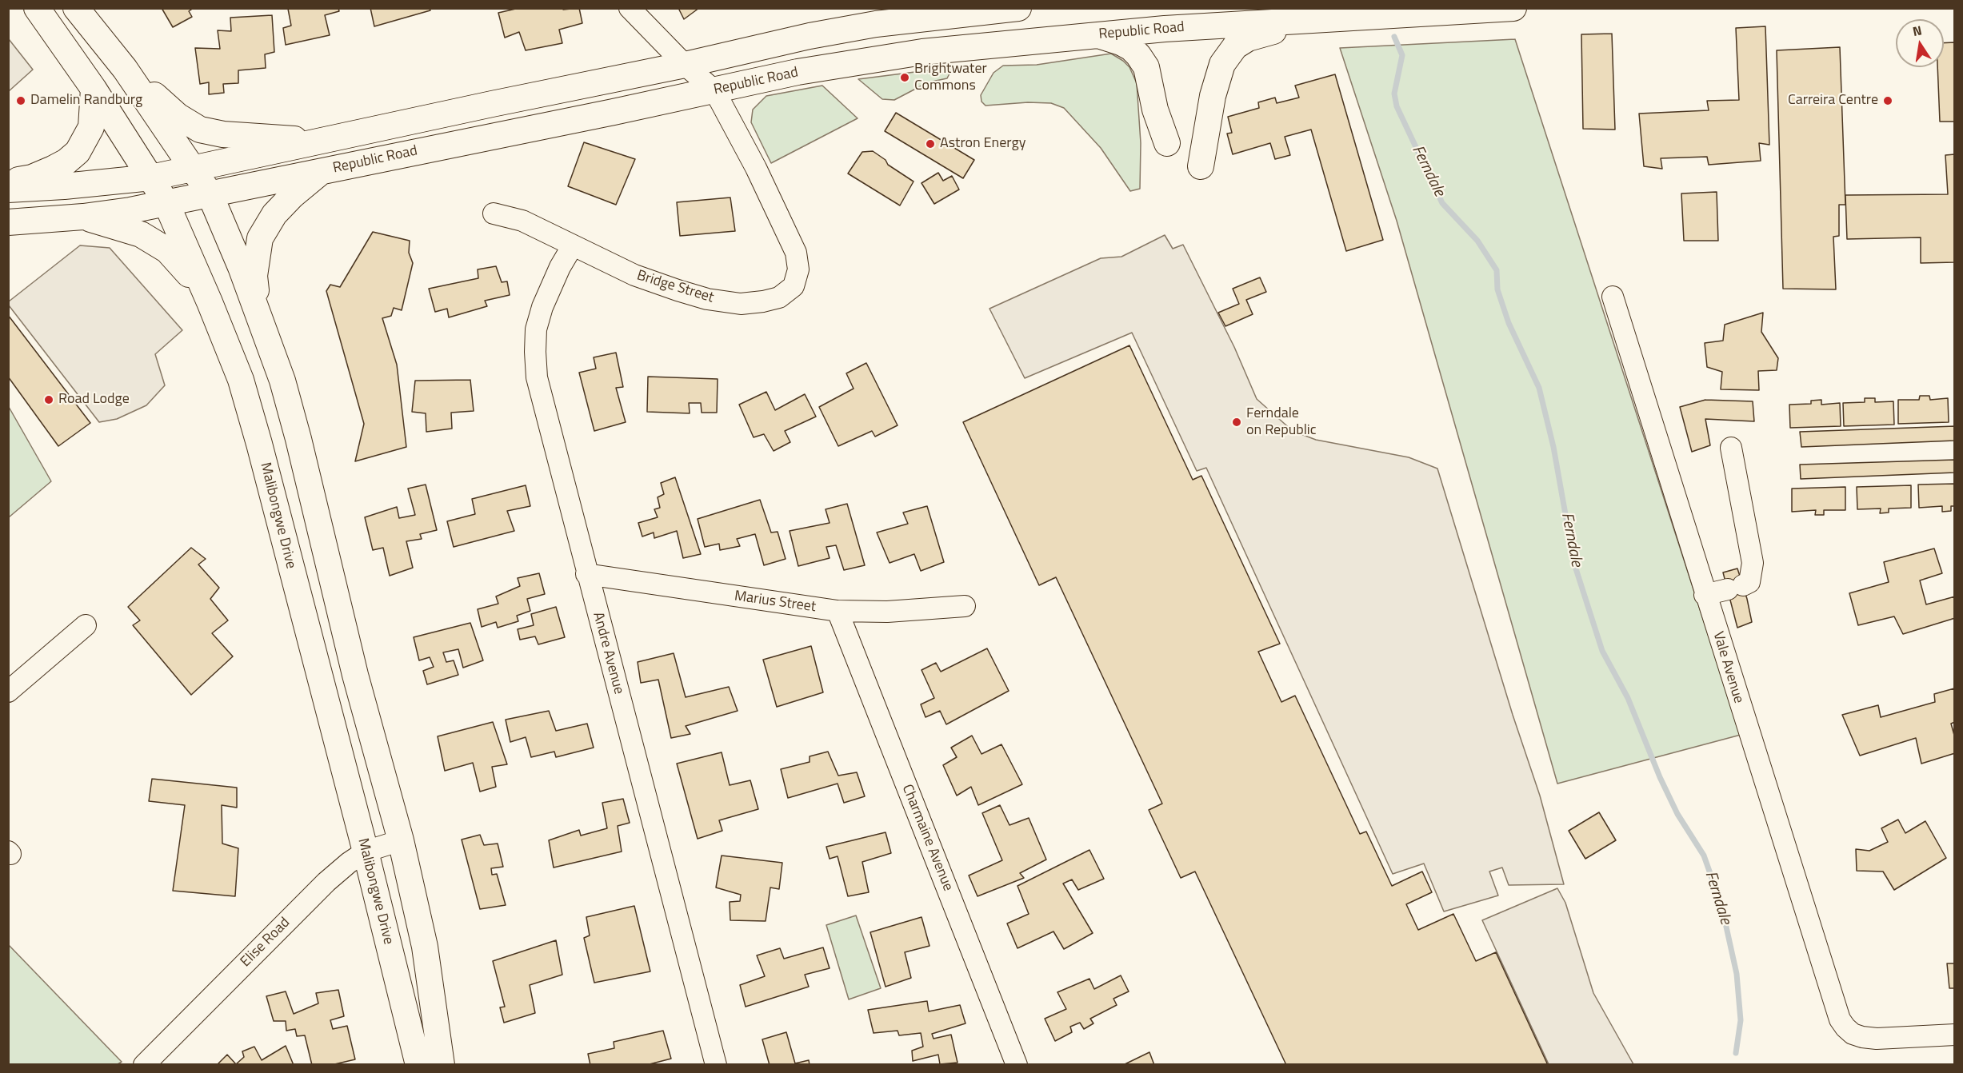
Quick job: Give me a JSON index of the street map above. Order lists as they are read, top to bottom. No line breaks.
{"streets":{"main road":["Republic Road","Malibongwe Drive"],"street":["Bridge Street","Marius Street","Andre Avenue","Vale Avenue","Charmaine Avenue","Elise Road"]},"crossings":[["Republic Road","Bridge Street"],["Republic Road","Malibongwe Drive"],["Bridge Street","Andre Avenue"],["Malibongwe Drive","Elise Road"],["Marius Street","Andre Avenue"],["Marius Street","Charmaine Avenue"]],"water":["Ferndale"],"places":["Brightwater Commons","Damelin Randburg","Carreira Centre","Astron Energy","Road Lodge","Ferndale on Republic"],"north":"top"}
